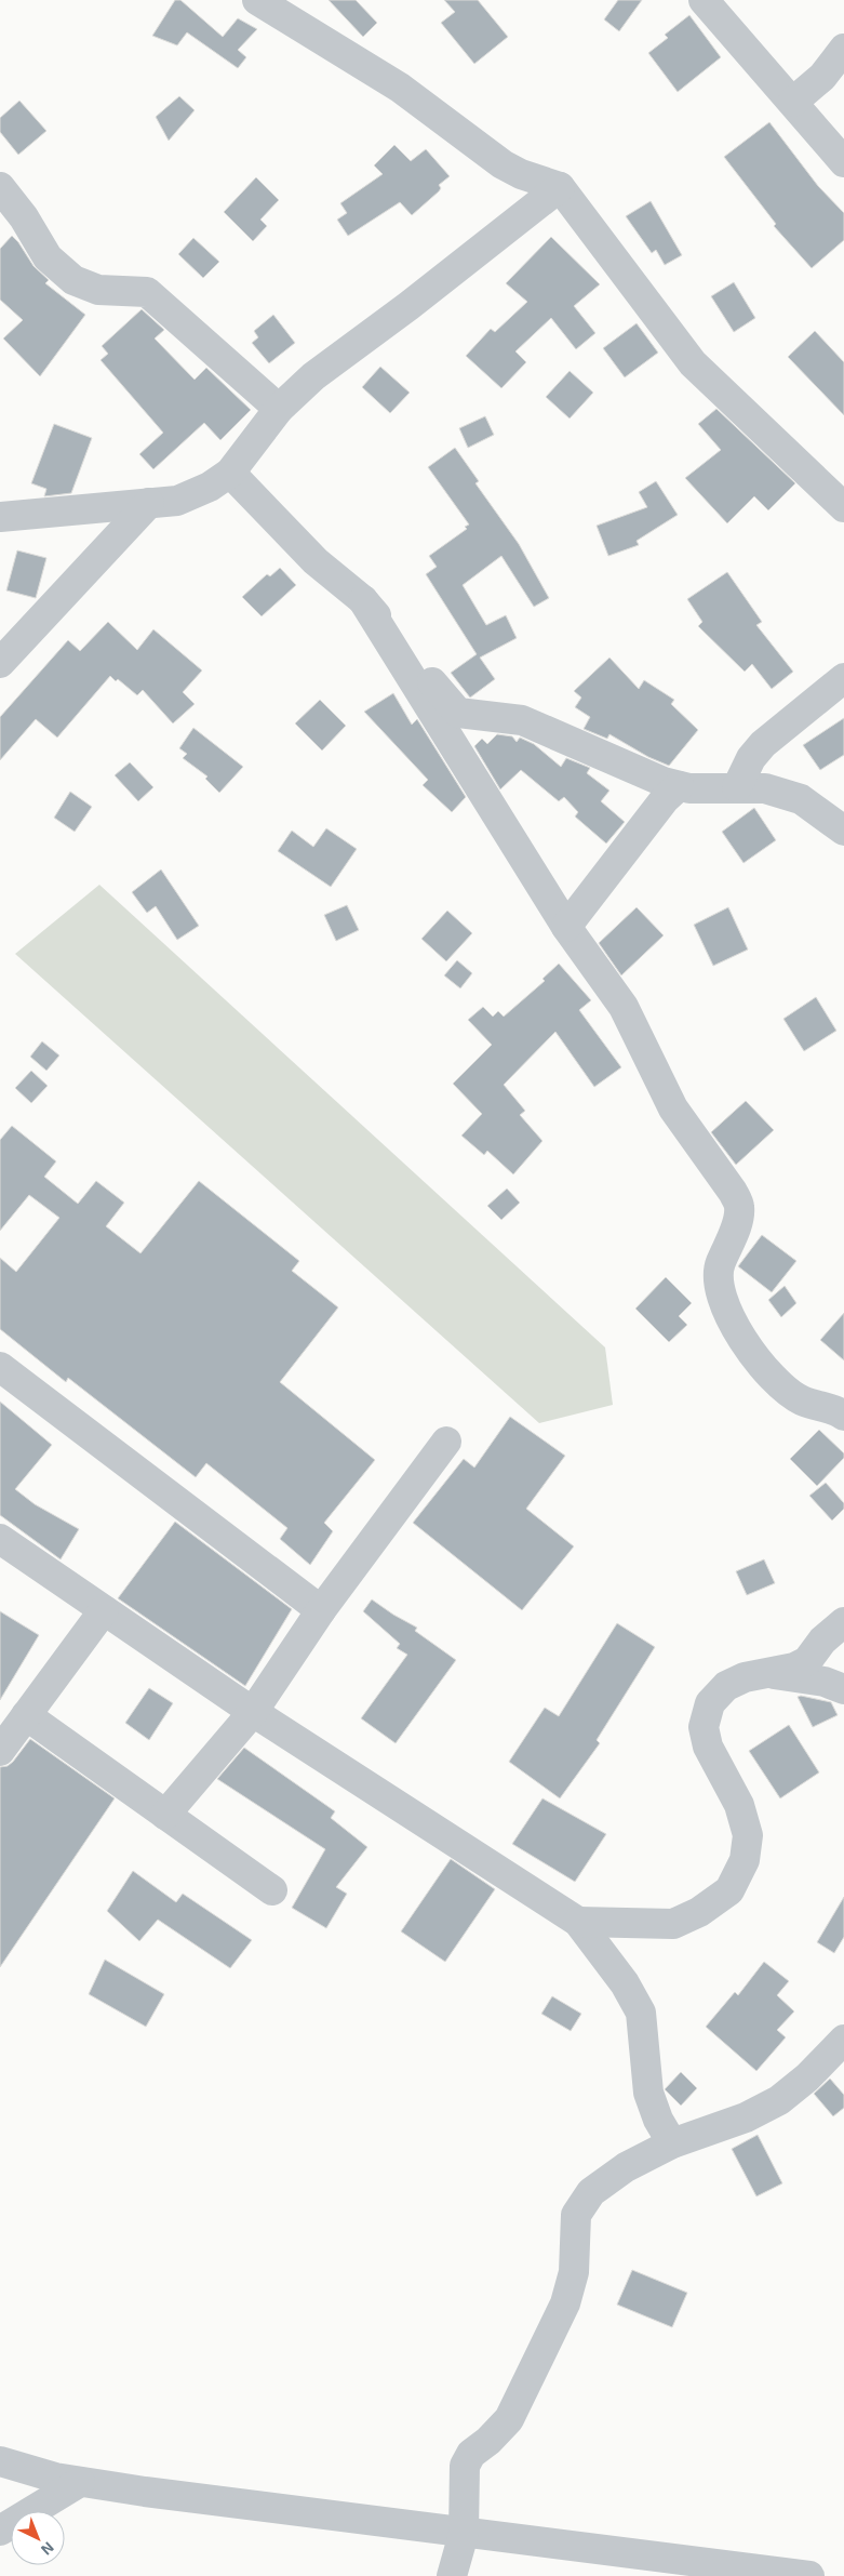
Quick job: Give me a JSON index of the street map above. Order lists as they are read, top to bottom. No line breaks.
{"north":"bottom right"}
